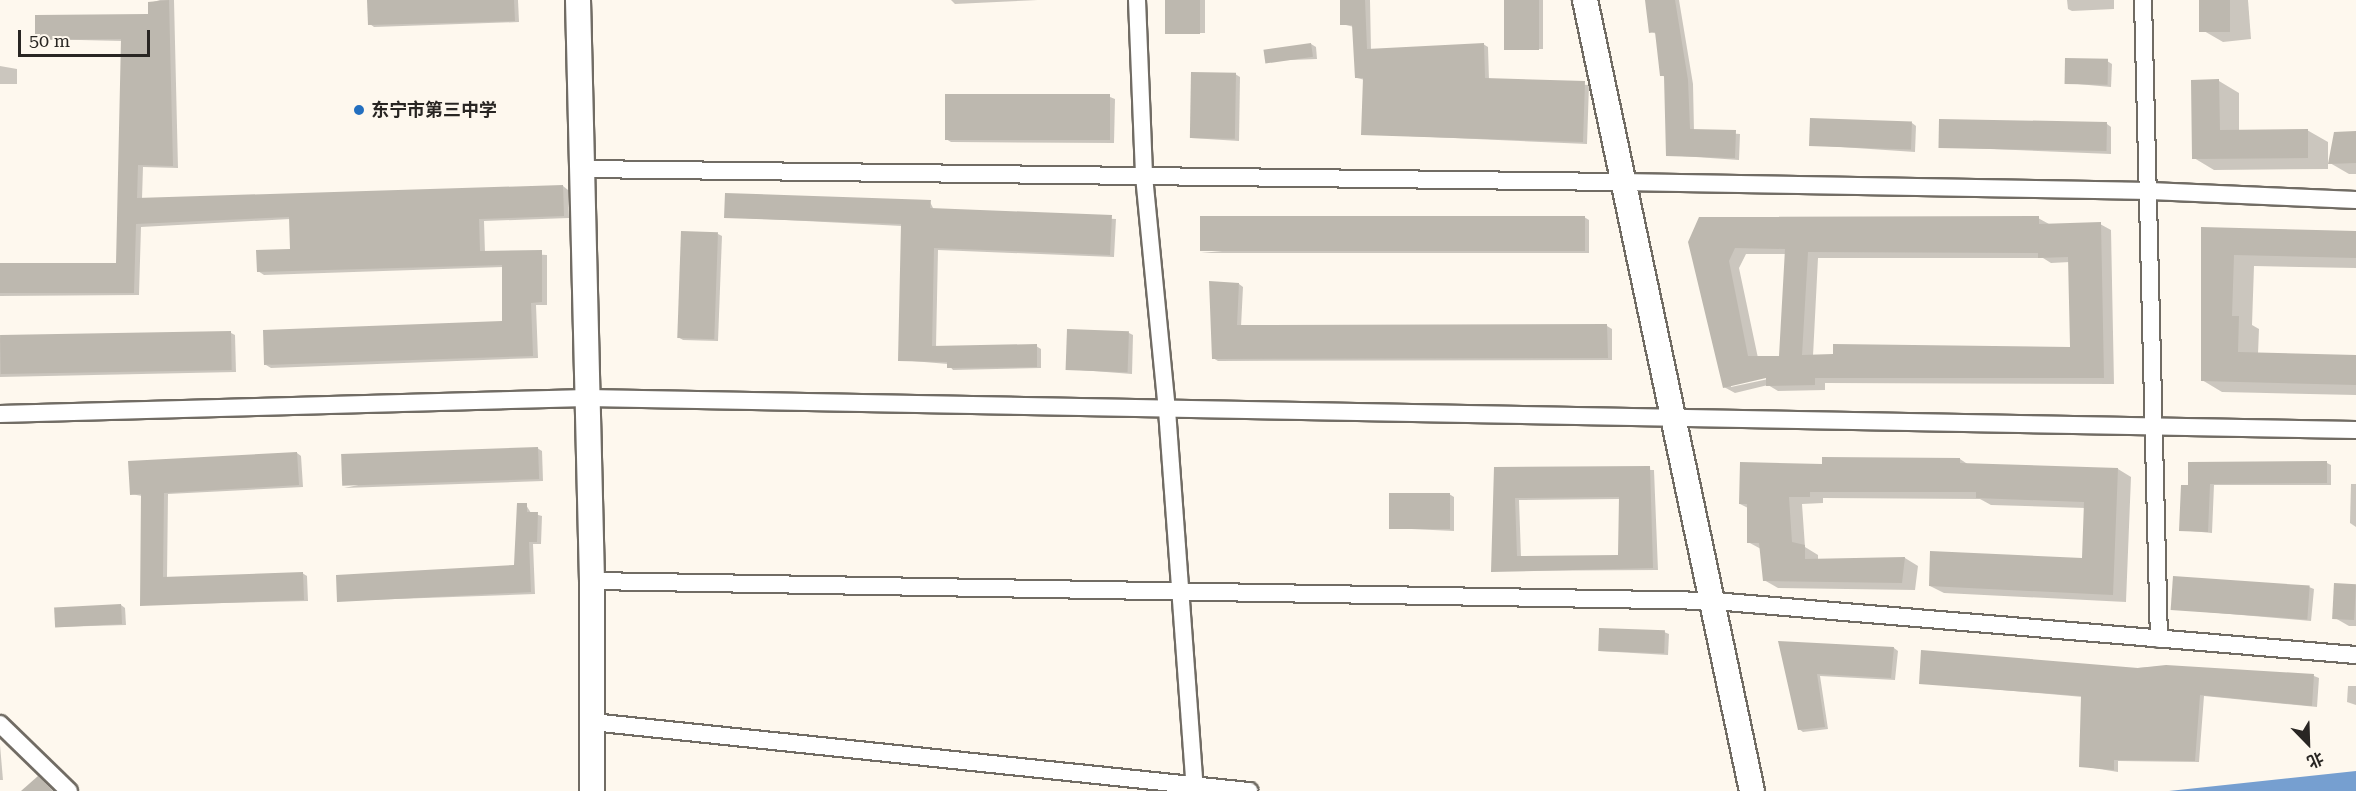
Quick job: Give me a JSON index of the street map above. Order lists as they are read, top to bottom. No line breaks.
{"places":["东宁市第三中学"],"scale_bar":"50 m","north":"bottom right"}
